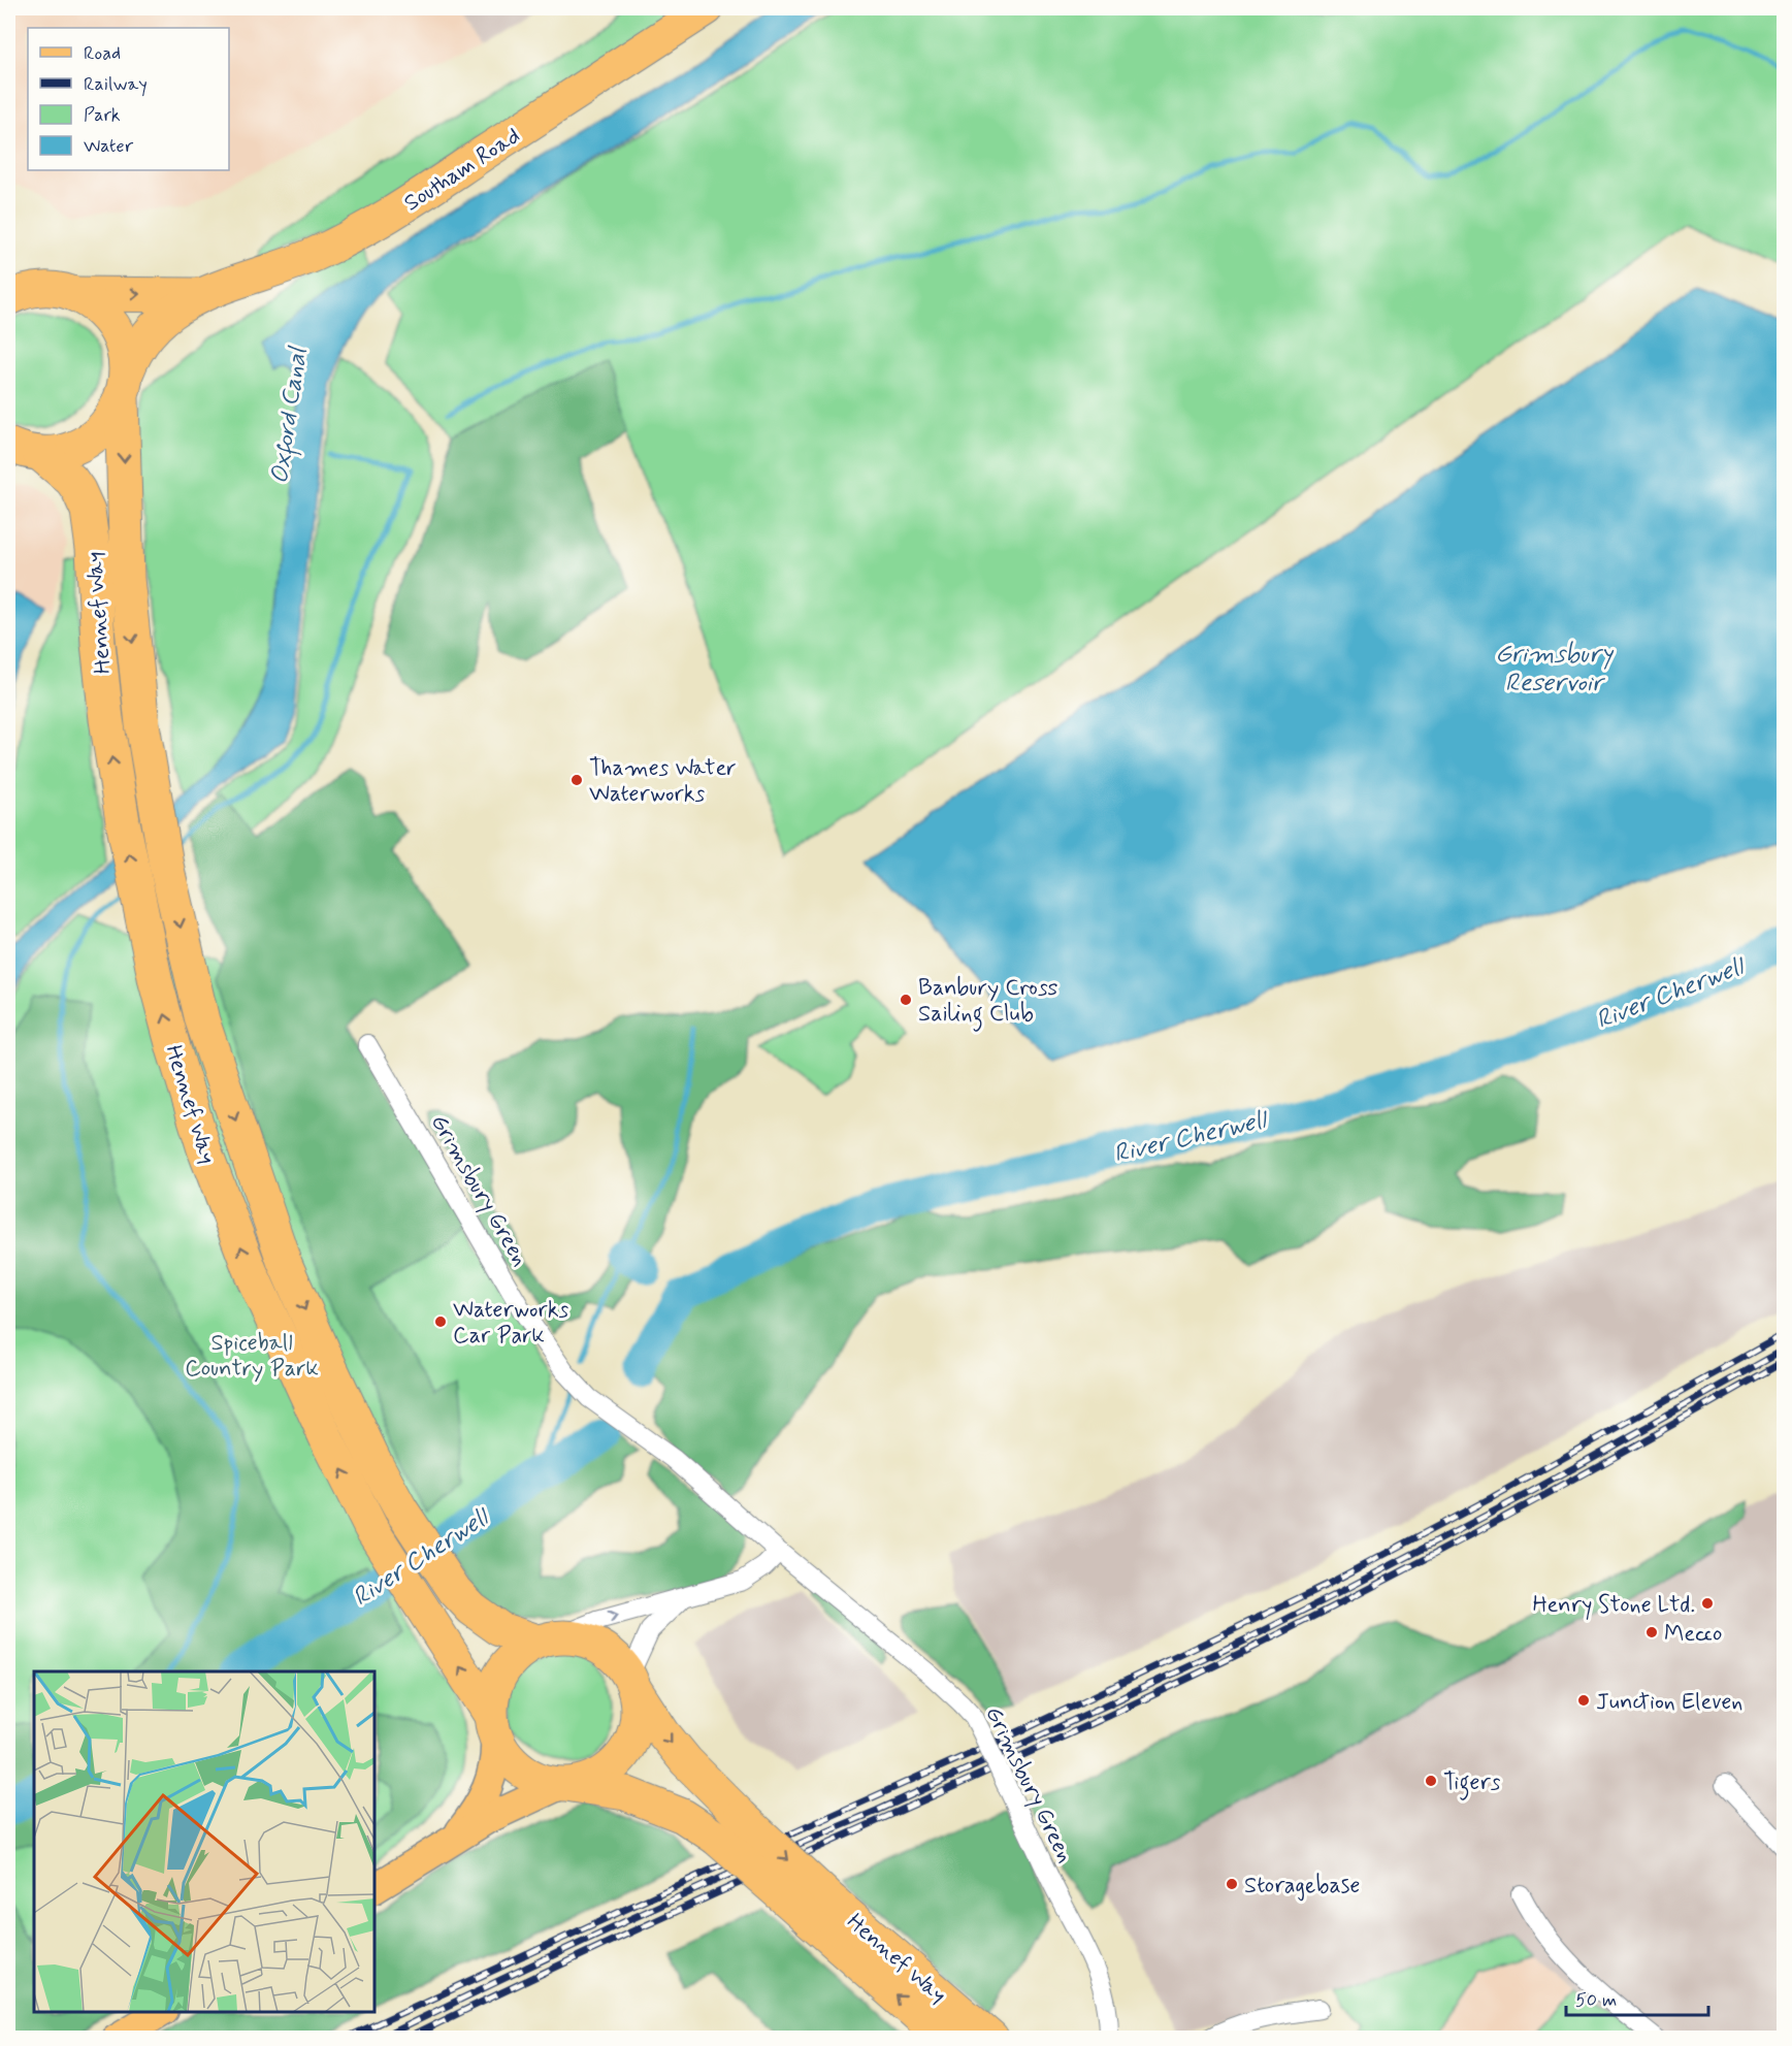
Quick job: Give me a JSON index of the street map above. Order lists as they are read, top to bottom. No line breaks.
{"streets":{"highway":["Southam Road","Hennef Way"],"street":["Grimsbury Green"]},"crossings":[["Southam Road","Hennef Way"]],"water":["Oxford Canal","Grimsbury Reservoir","River Cherwell"],"parks":["Spiceball Country Park"],"places":["Thames Water Waterworks","Banbury Cross Sailing Club","Waterworks Car Park","Henry Stone Ltd.","Mecco","Junction Eleven","Tigers","Storagebase"],"legend":["Road","Railway","Park","Water"],"scale_bar":"50 m"}
